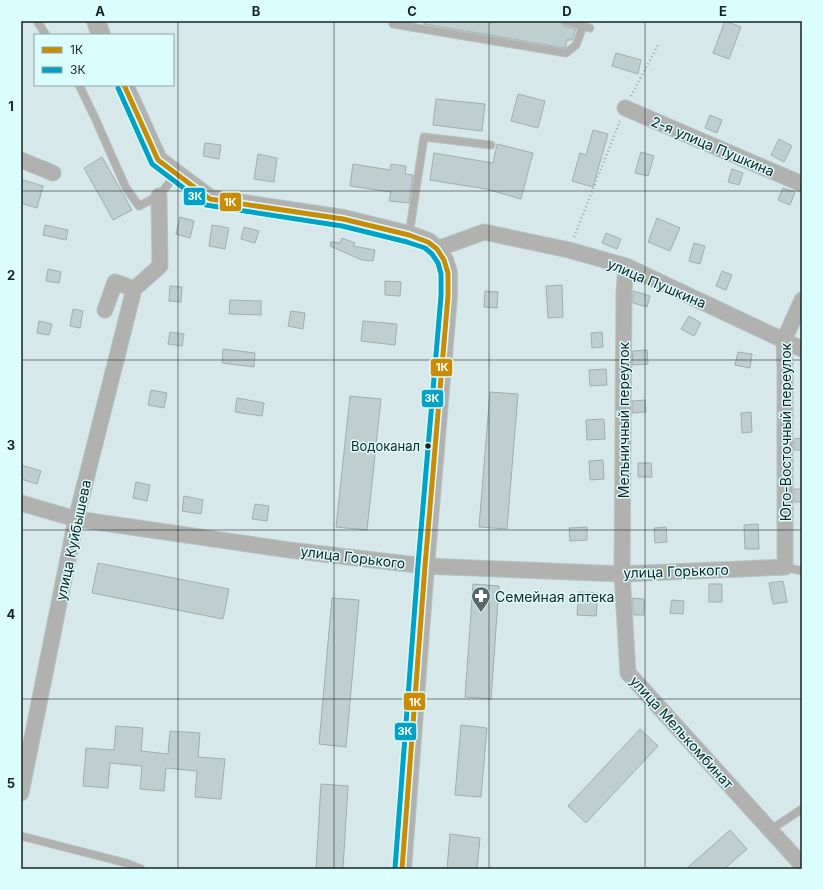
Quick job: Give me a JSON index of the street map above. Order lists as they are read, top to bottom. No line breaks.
{"streets":{"street":["2-я улица Пушкина","улица Пушкина","Мельничный переулок","Юго-Восточный переулок","улица Куйбышева","улица Горького","улица Мелькомбинат"]},"crossings":[["улица Пушкина","Мельничный переулок"],["улица Пушкина","Юго-Восточный переулок"],["Мельничный переулок","улица Горького"],["Мельничный переулок","улица Мелькомбинат"],["Юго-Восточный переулок","улица Горького"],["улица Куйбышева","улица Горького"],["улица Горького","улица Мелькомбинат"]],"places":{"other":["Водоканал"],"pharmacy":["Семейная аптека"]},"lines":["transit line 1К","transit line 3К"],"legend":["1К","3К"],"grid":{"columns":["A","B","C","D","E"],"rows":["1","2","3","4","5"]}}
